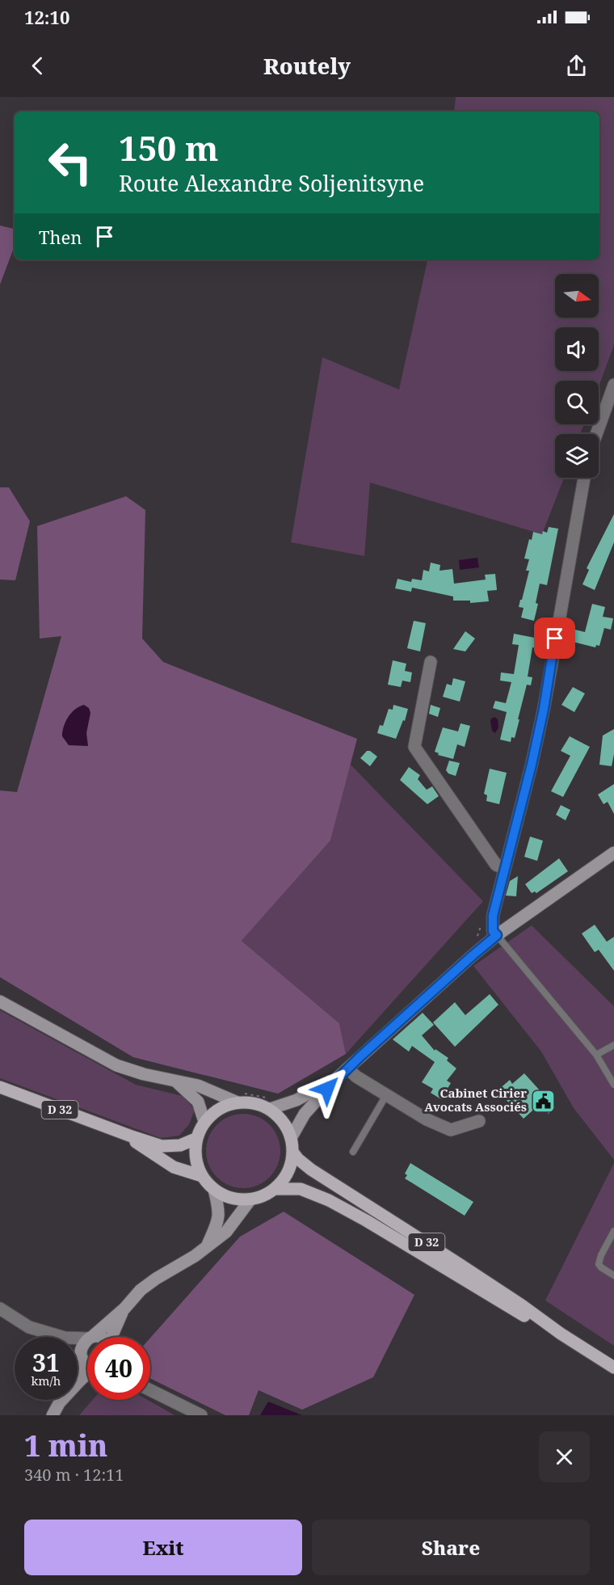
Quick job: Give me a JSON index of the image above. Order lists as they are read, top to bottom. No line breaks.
{"streets":{"main road":["D 32"]},"places":{"public building":["Cabinet Cirier Avocats Associés"]},"north":"right","page":{"status":"12:10","header":"Routely","turn":["150 m","Route Alexandre Soljenitsyne"],"then":"Then","speed":"31 km/h","limit":"40","heading":["1 min","340 m · 12:11"],"buttons":["Exit","Share"]}}
